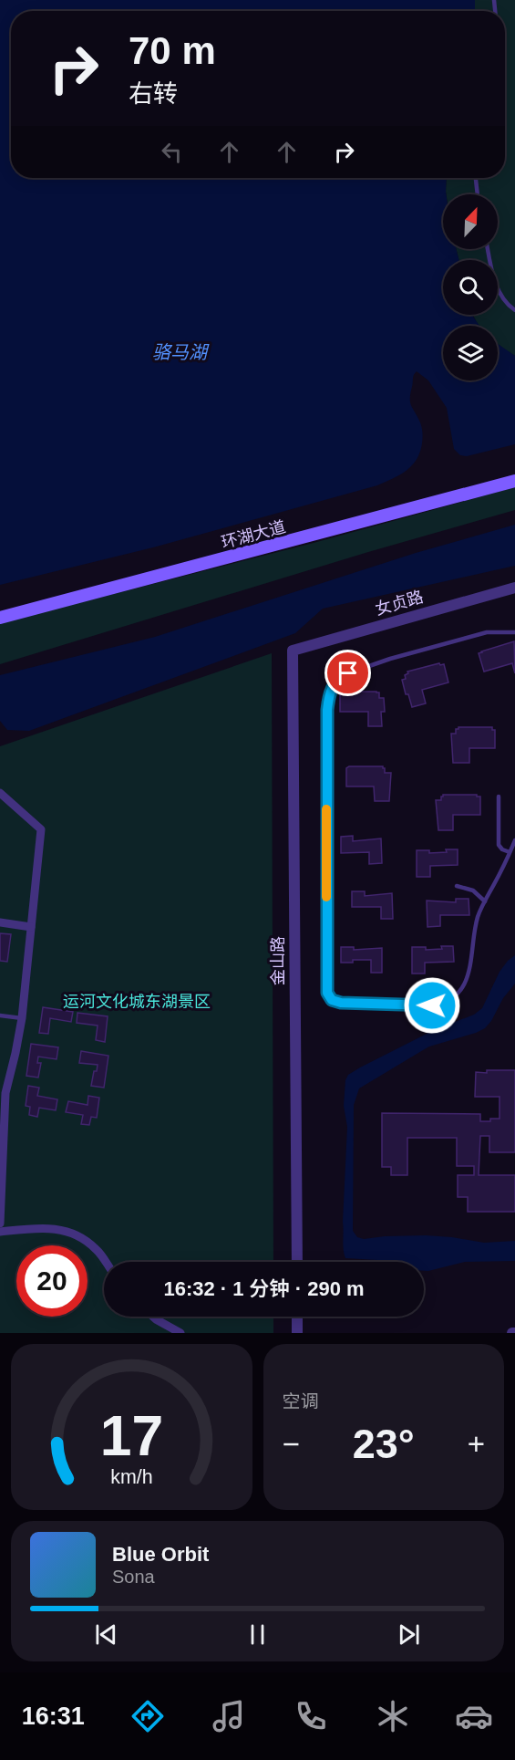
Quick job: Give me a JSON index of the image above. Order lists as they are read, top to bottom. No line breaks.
{"streets":{"main road":["环湖大道"],"street":["女贞路","金山路"]},"crossings":[["女贞路","金山路"]],"water":["骆马湖"],"parks":["运河文化城东湖景区"],"north":"top right","page":{"turn":["70 m","右转"],"limit":"20","trip":"16:32 · 1 分钟 · 290 m","tile":"空调","heat":["−","23°","+"],"song":["Blue Orbit","Sona"],"tabs":"16:31","gauge":["17","km/h"]}}
